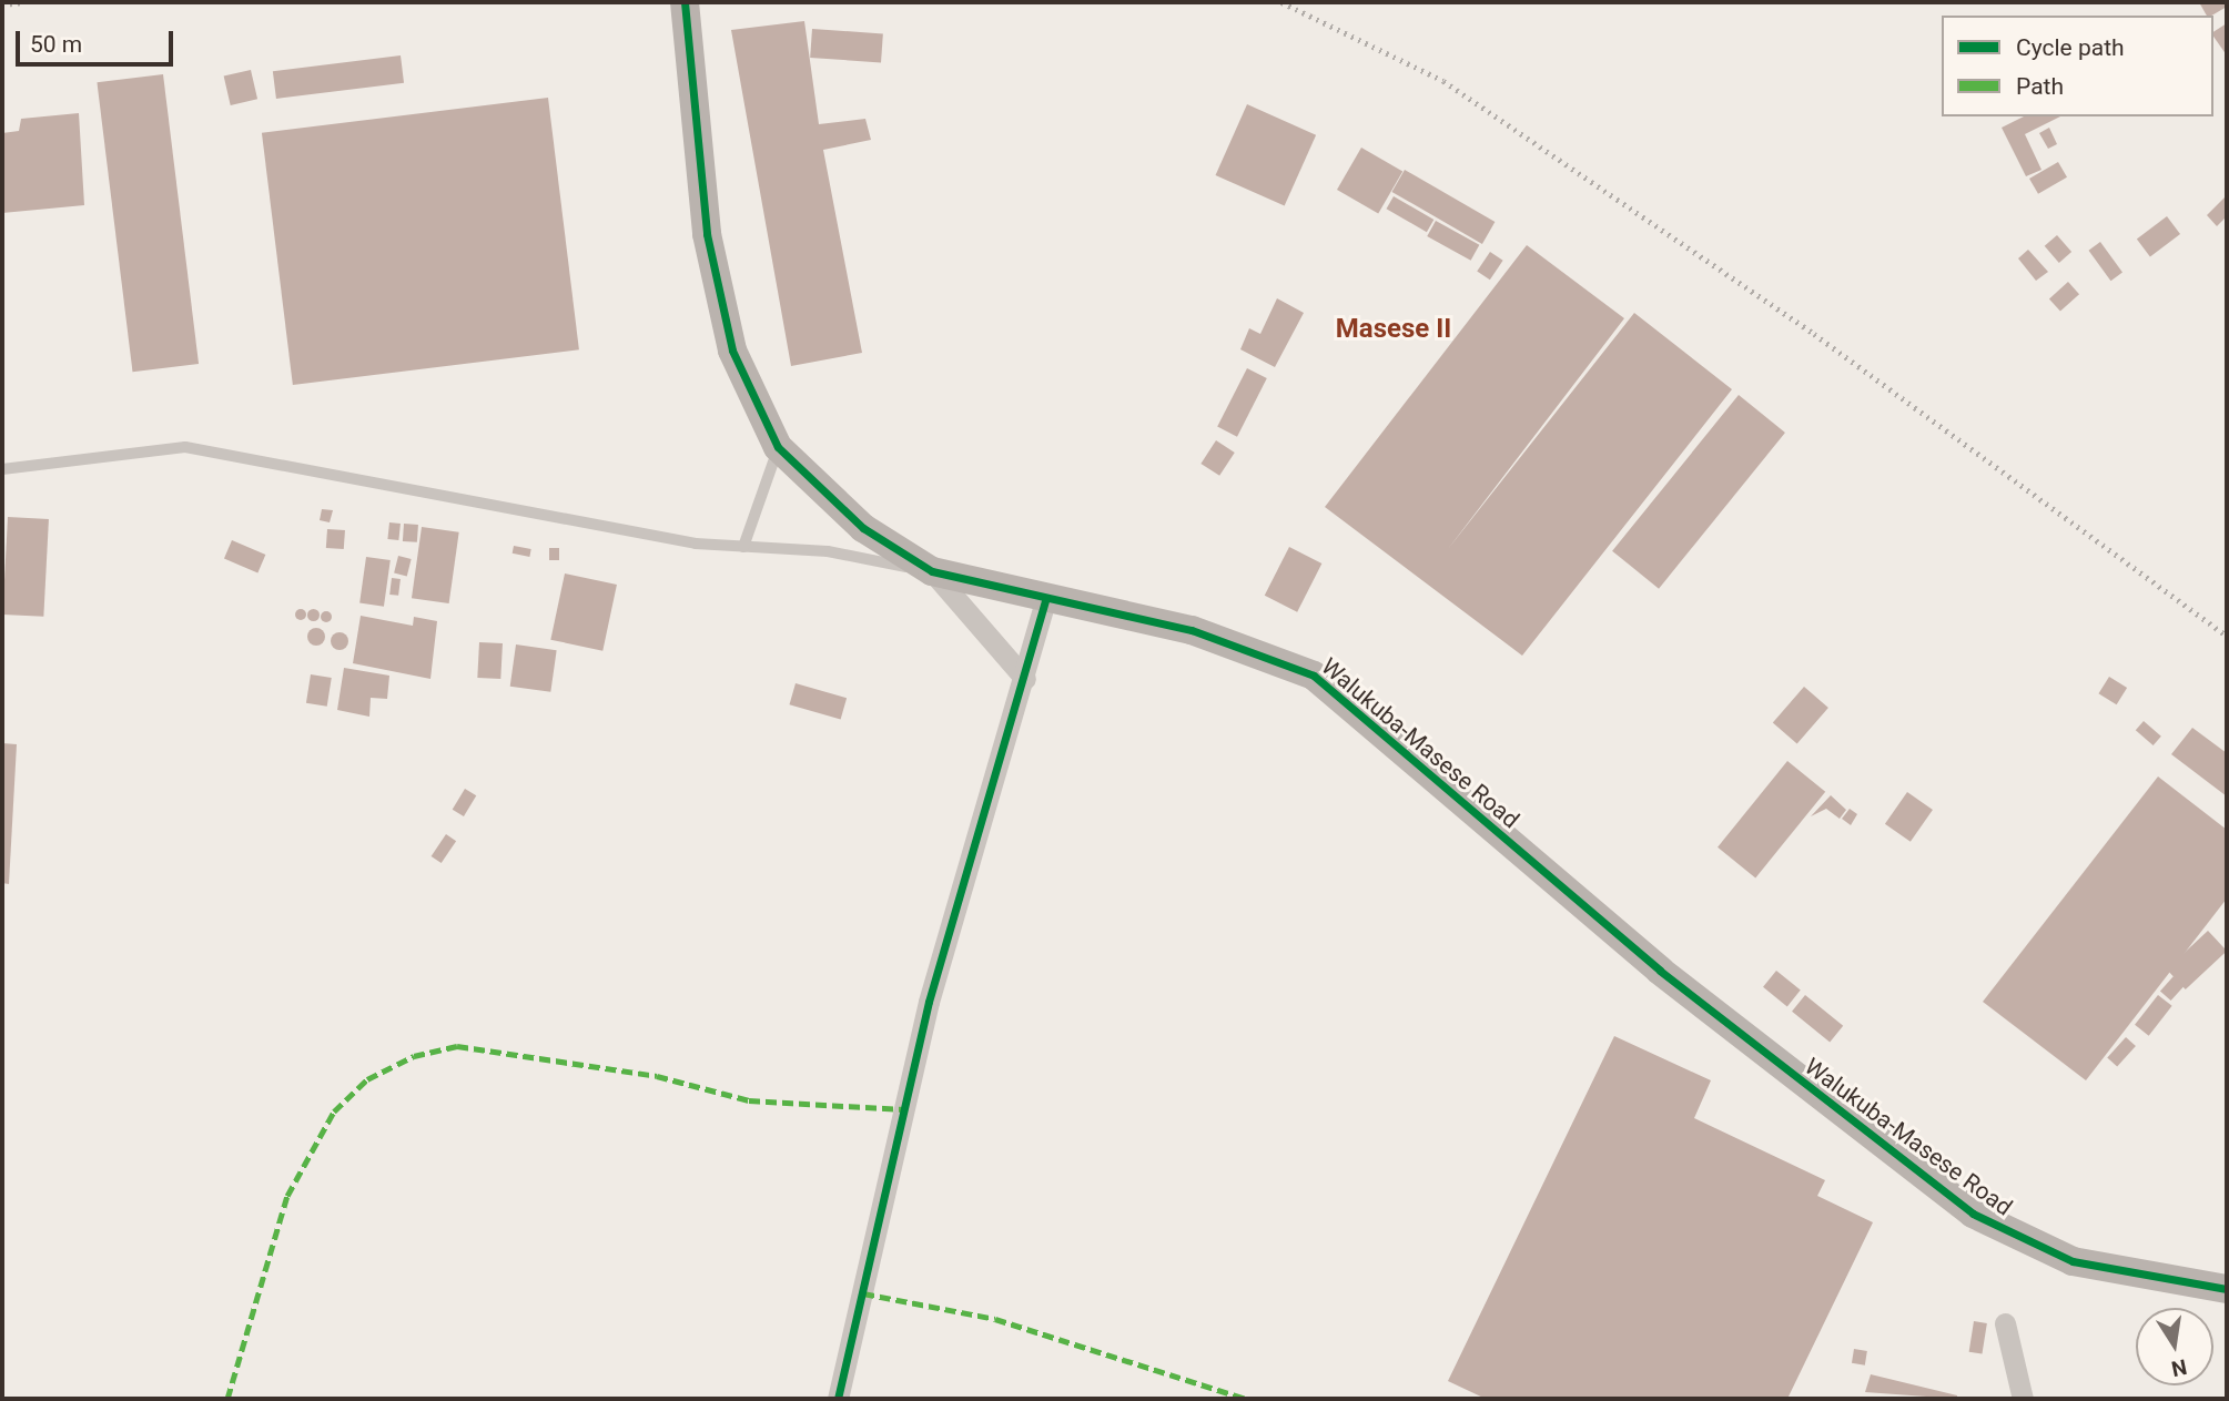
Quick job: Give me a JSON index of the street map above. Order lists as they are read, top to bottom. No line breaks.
{"streets":{"street":["Walukuba-Masese Road"]},"districts":["Masese II"],"legend":["Cycle path","Path"],"scale_bar":"50 m","north":"bottom"}
